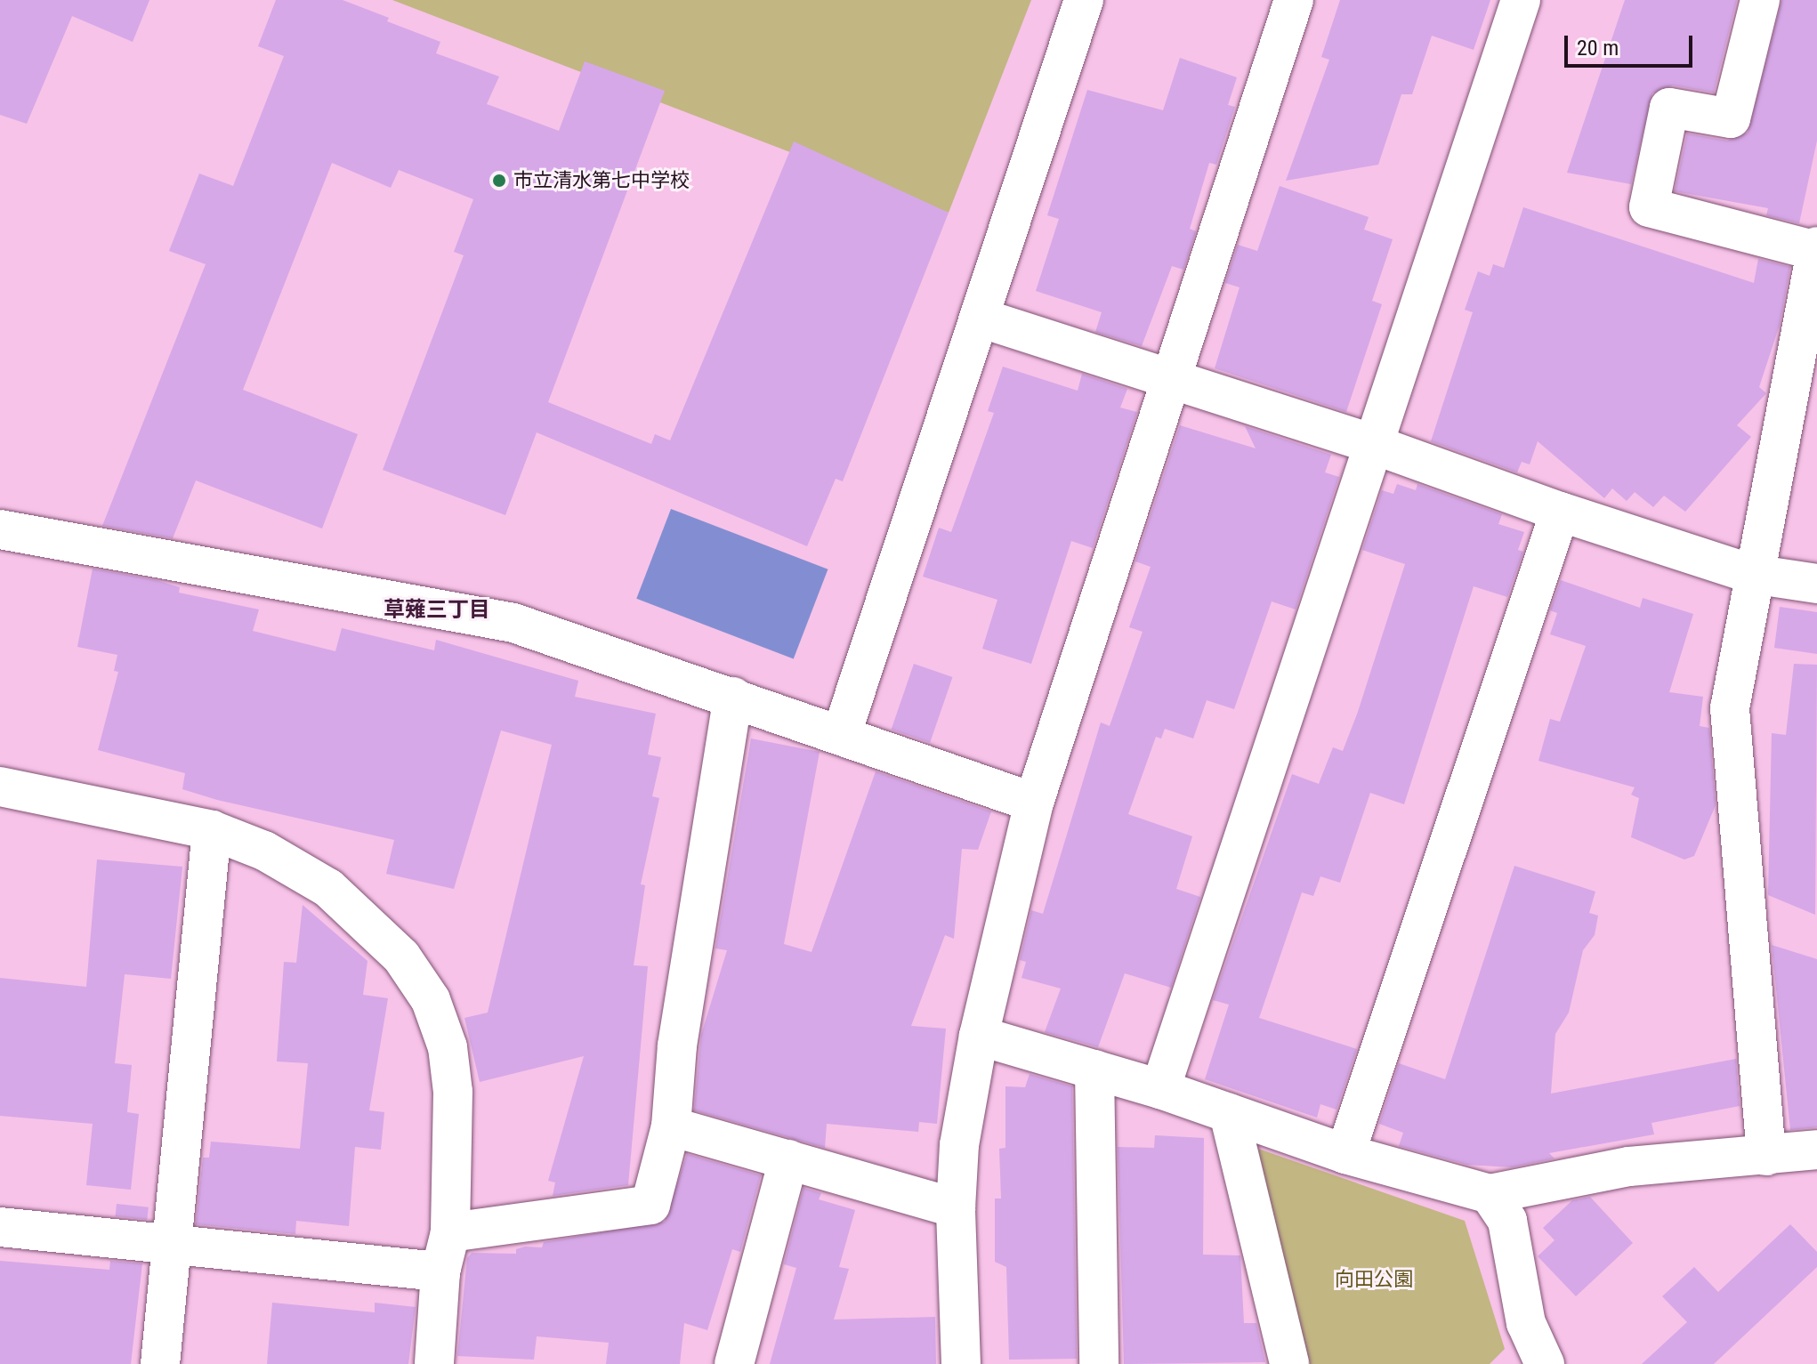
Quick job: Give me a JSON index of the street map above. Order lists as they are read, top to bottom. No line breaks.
{"districts":["草薙三丁目"],"parks":["向田公園"],"places":["市立清水第七中学校"],"scale_bar":"20 m"}
